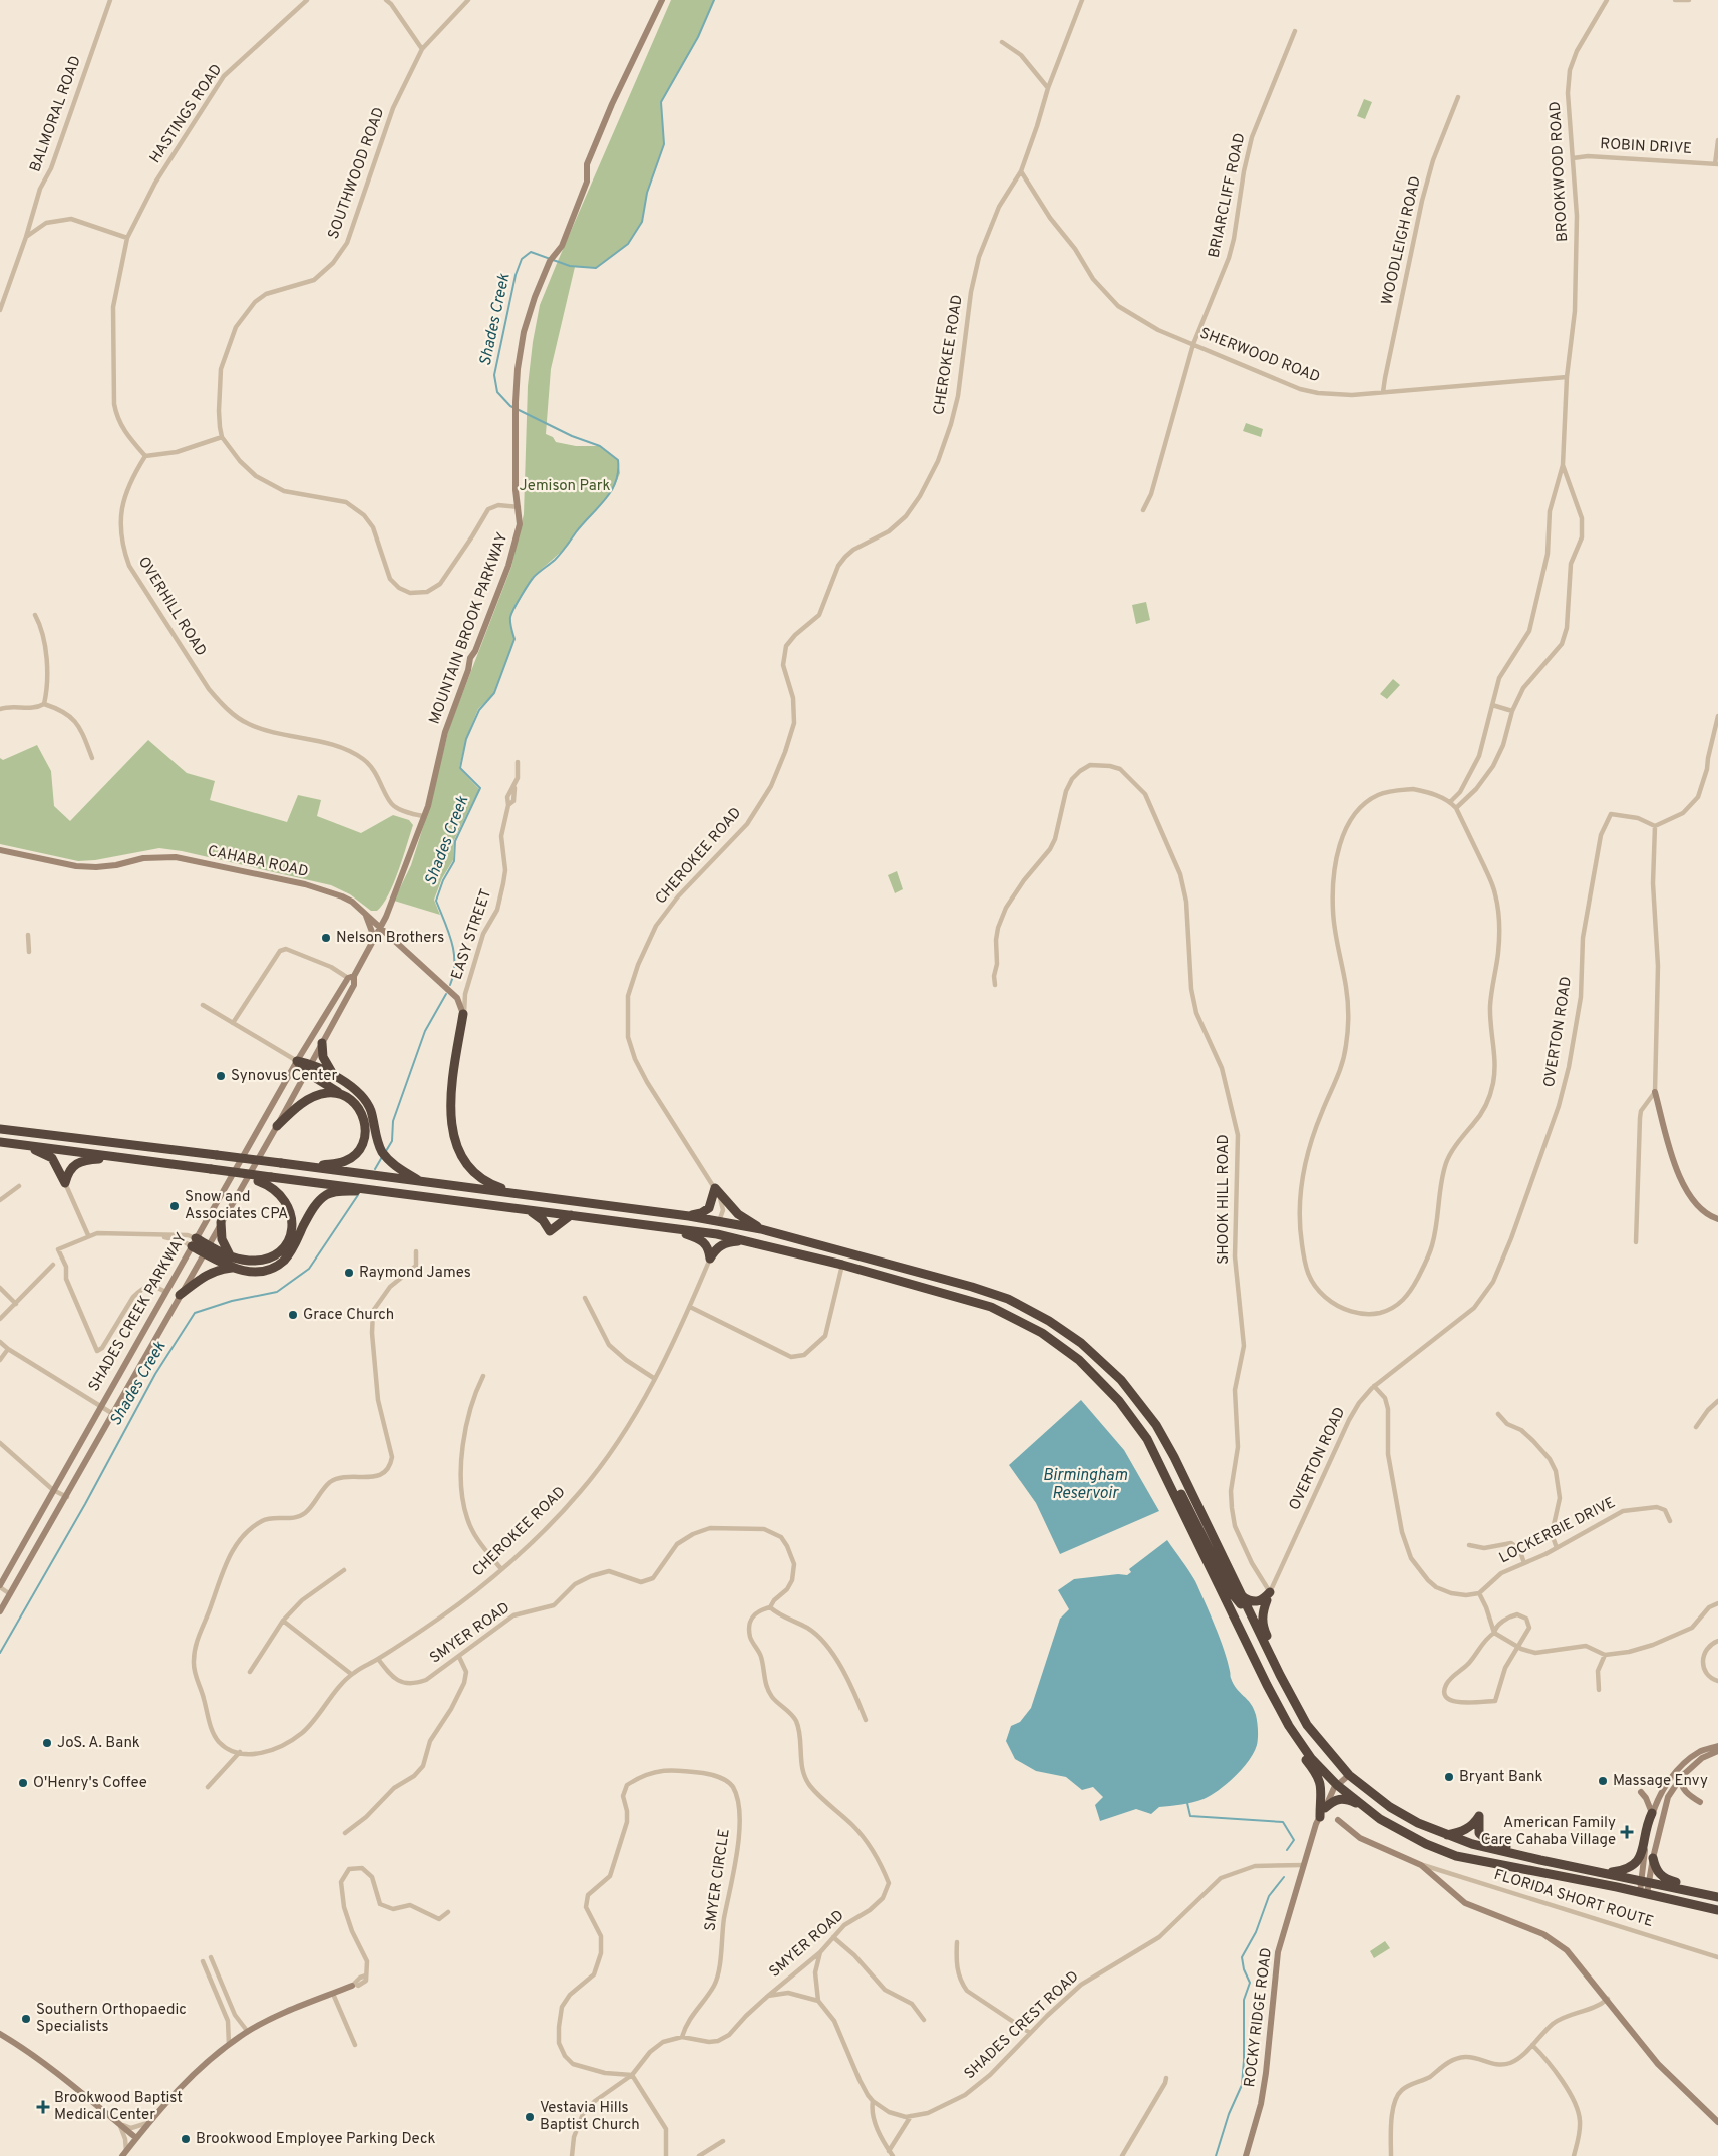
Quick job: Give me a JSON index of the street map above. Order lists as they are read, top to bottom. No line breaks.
{"streets":{"main road":["MOUNTAIN BROOK PARKWAY","CAHABA ROAD","SHADES CREEK PARKWAY","ROCKY RIDGE ROAD"],"street":["BALMORAL ROAD","HASTINGS ROAD","ROBIN DRIVE","BROOKWOOD ROAD","SOUTHWOOD ROAD","BRIARCLIFF ROAD","WOODLEIGH ROAD","CHEROKEE ROAD","SHERWOOD ROAD","OVERHILL ROAD","EASY STREET","OVERTON ROAD","SHOOK HILL ROAD","LOCKERBIE DRIVE","SMYER ROAD","SMYER CIRCLE","FLORIDA SHORT ROUTE","SHADES CREST ROAD"]},"crossings":[["ROBIN DRIVE","BROOKWOOD ROAD"],["BROOKWOOD ROAD","SHERWOOD ROAD"],["BRIARCLIFF ROAD","SHERWOOD ROAD"],["WOODLEIGH ROAD","SHERWOOD ROAD"],["CHEROKEE ROAD","SHERWOOD ROAD"],["CHEROKEE ROAD","SMYER ROAD"],["OVERHILL ROAD","MOUNTAIN BROOK PARKWAY"],["MOUNTAIN BROOK PARKWAY","CAHABA ROAD"],["MOUNTAIN BROOK PARKWAY","SHADES CREEK PARKWAY"],["CAHABA ROAD","EASY STREET"],["CAHABA ROAD","SHADES CREEK PARKWAY"],["OVERTON ROAD","SHOOK HILL ROAD"],["ROCKY RIDGE ROAD","SHADES CREST ROAD"]],"water":["Shades Creek","Birmingham Reservoir"],"parks":["Jemison Park"],"places":{"other":["Nelson Brothers","Synovus Center","Snow and Associates CPA","Raymond James","Grace Church","JoS. A. Bank","Bryant Bank","Massage Envy","O'Henry's Coffee","Southern Orthopaedic Specialists","Vestavia Hills Baptist Church","Brookwood Employee Parking Deck"],"health":["American Family Care Cahaba Village","Brookwood Baptist Medical Center"]}}
